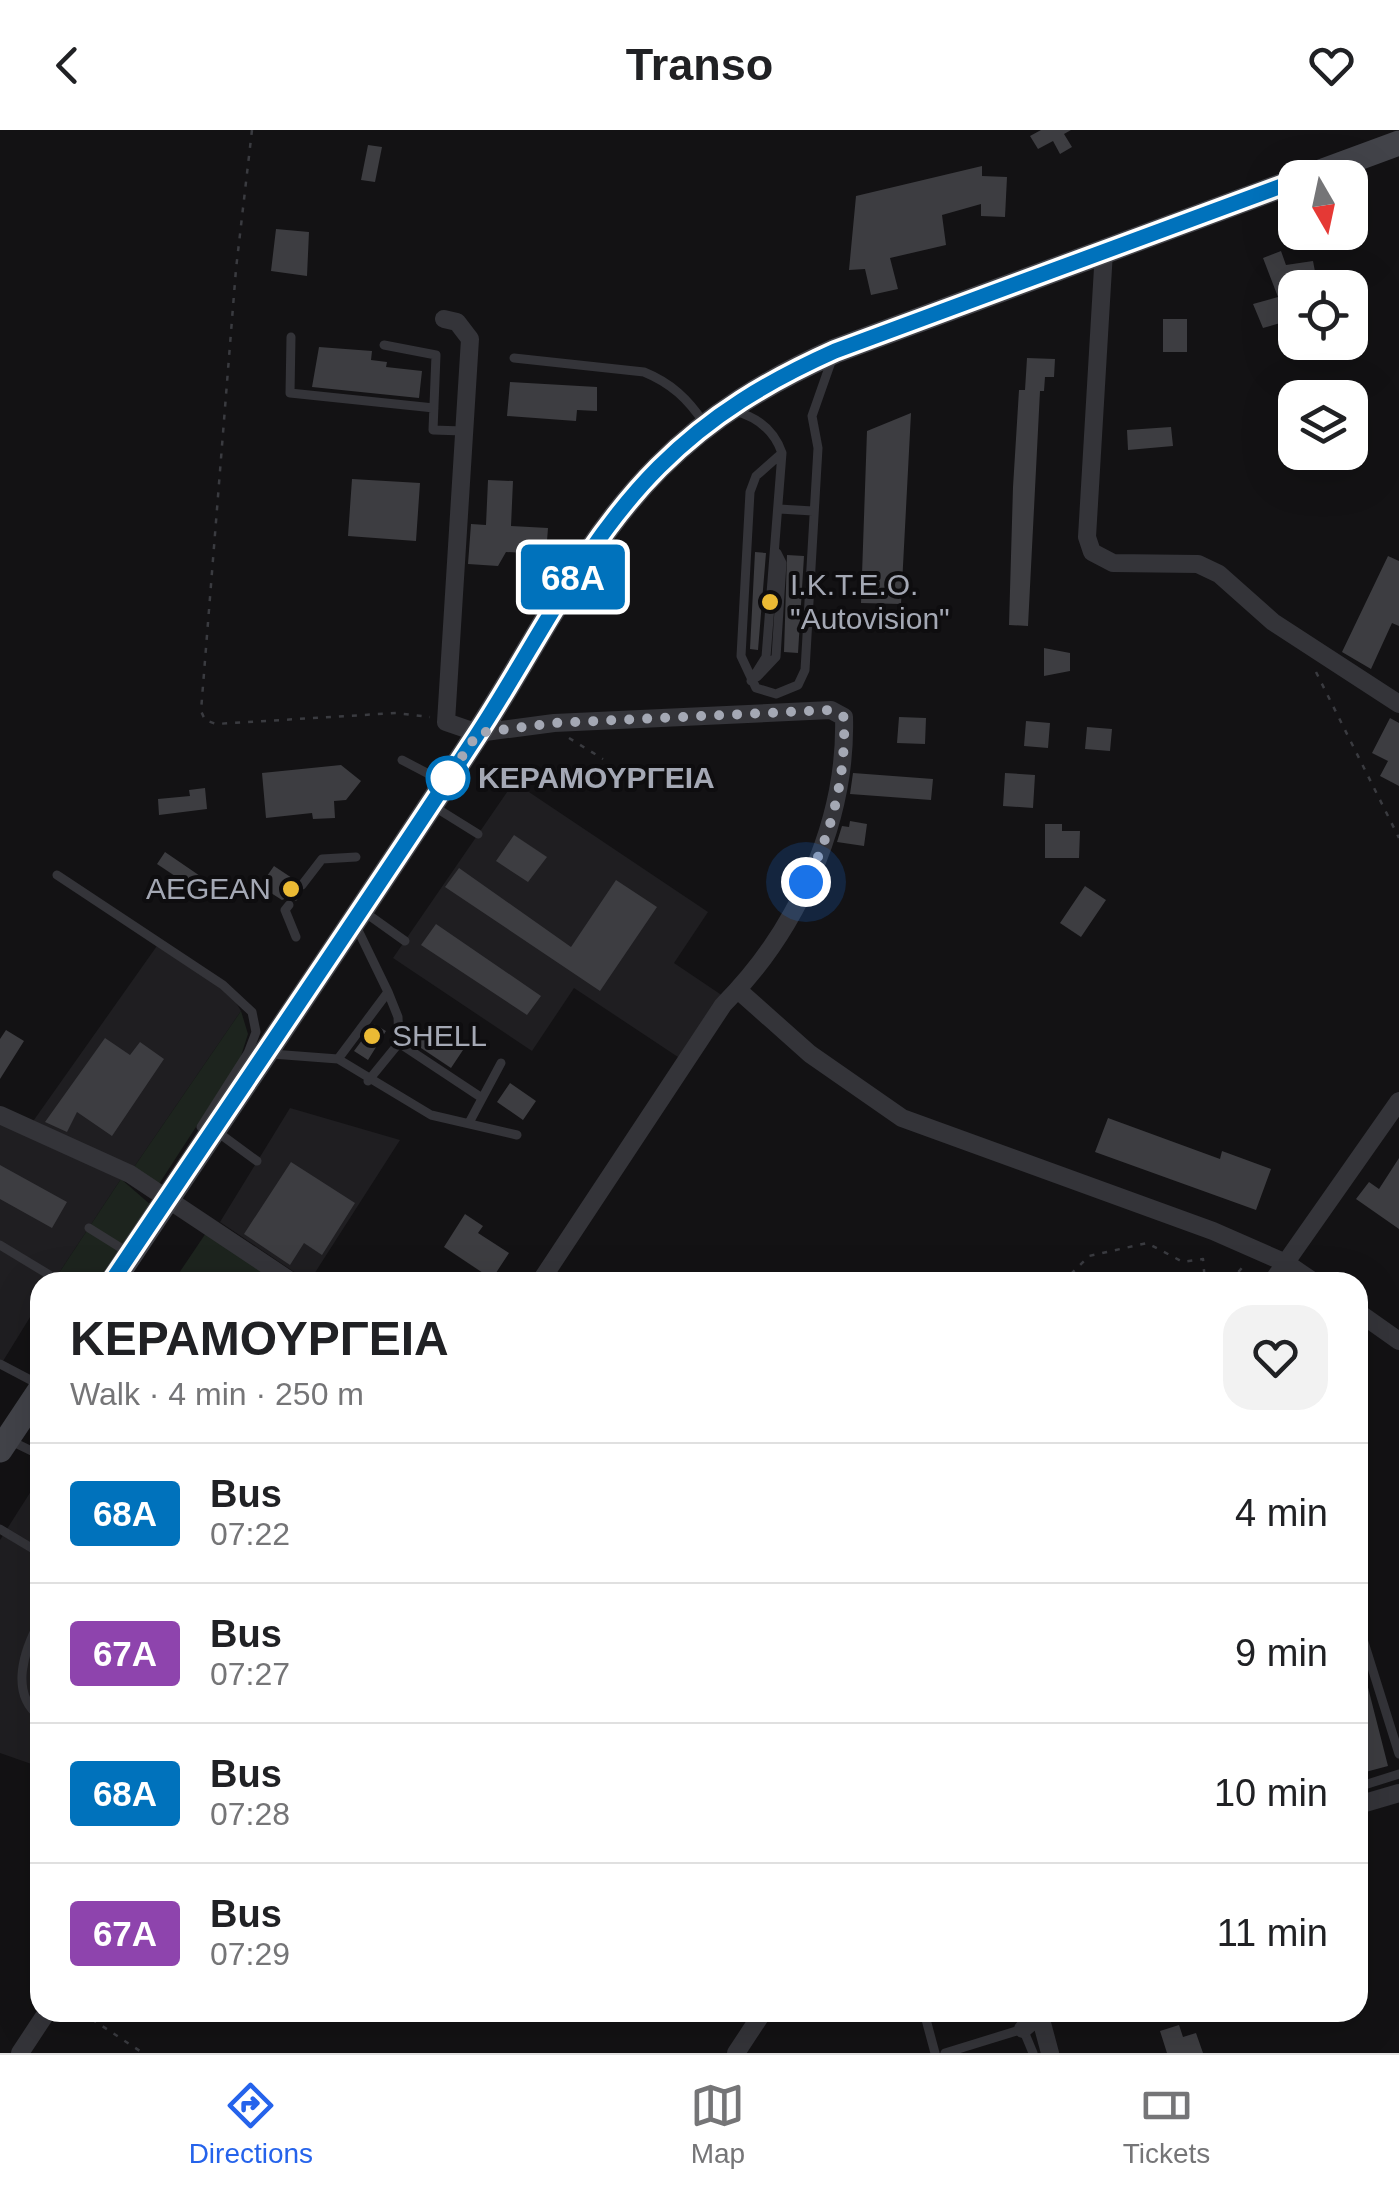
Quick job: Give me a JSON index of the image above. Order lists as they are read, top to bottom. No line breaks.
{"places":["I.Κ.Τ.Ε.Ο. \"Autovision\"","ΚΕΡΑΜΟΥΡΓΕΙΑ","AEGEAN","SHELL"],"lines":["bus line 68Α"],"north":"bottom","page":{"header":"Transo","on_map":"68Α","heading":["ΚΕΡΑΜΟΥΡΓΕΙΑ","Walk · 4 min · 250 m"],"list":[{"mark":"68Α","name":"Bus","note":"07:22","value":"4 min"},{"mark":"67Α","name":"Bus","note":"07:27","value":"9 min"},{"mark":"68Α","name":"Bus","note":"07:28","value":"10 min"},{"mark":"67Α","name":"Bus","note":"07:29","value":"11 min"}],"tabs":["Directions","Map","Tickets"]}}
